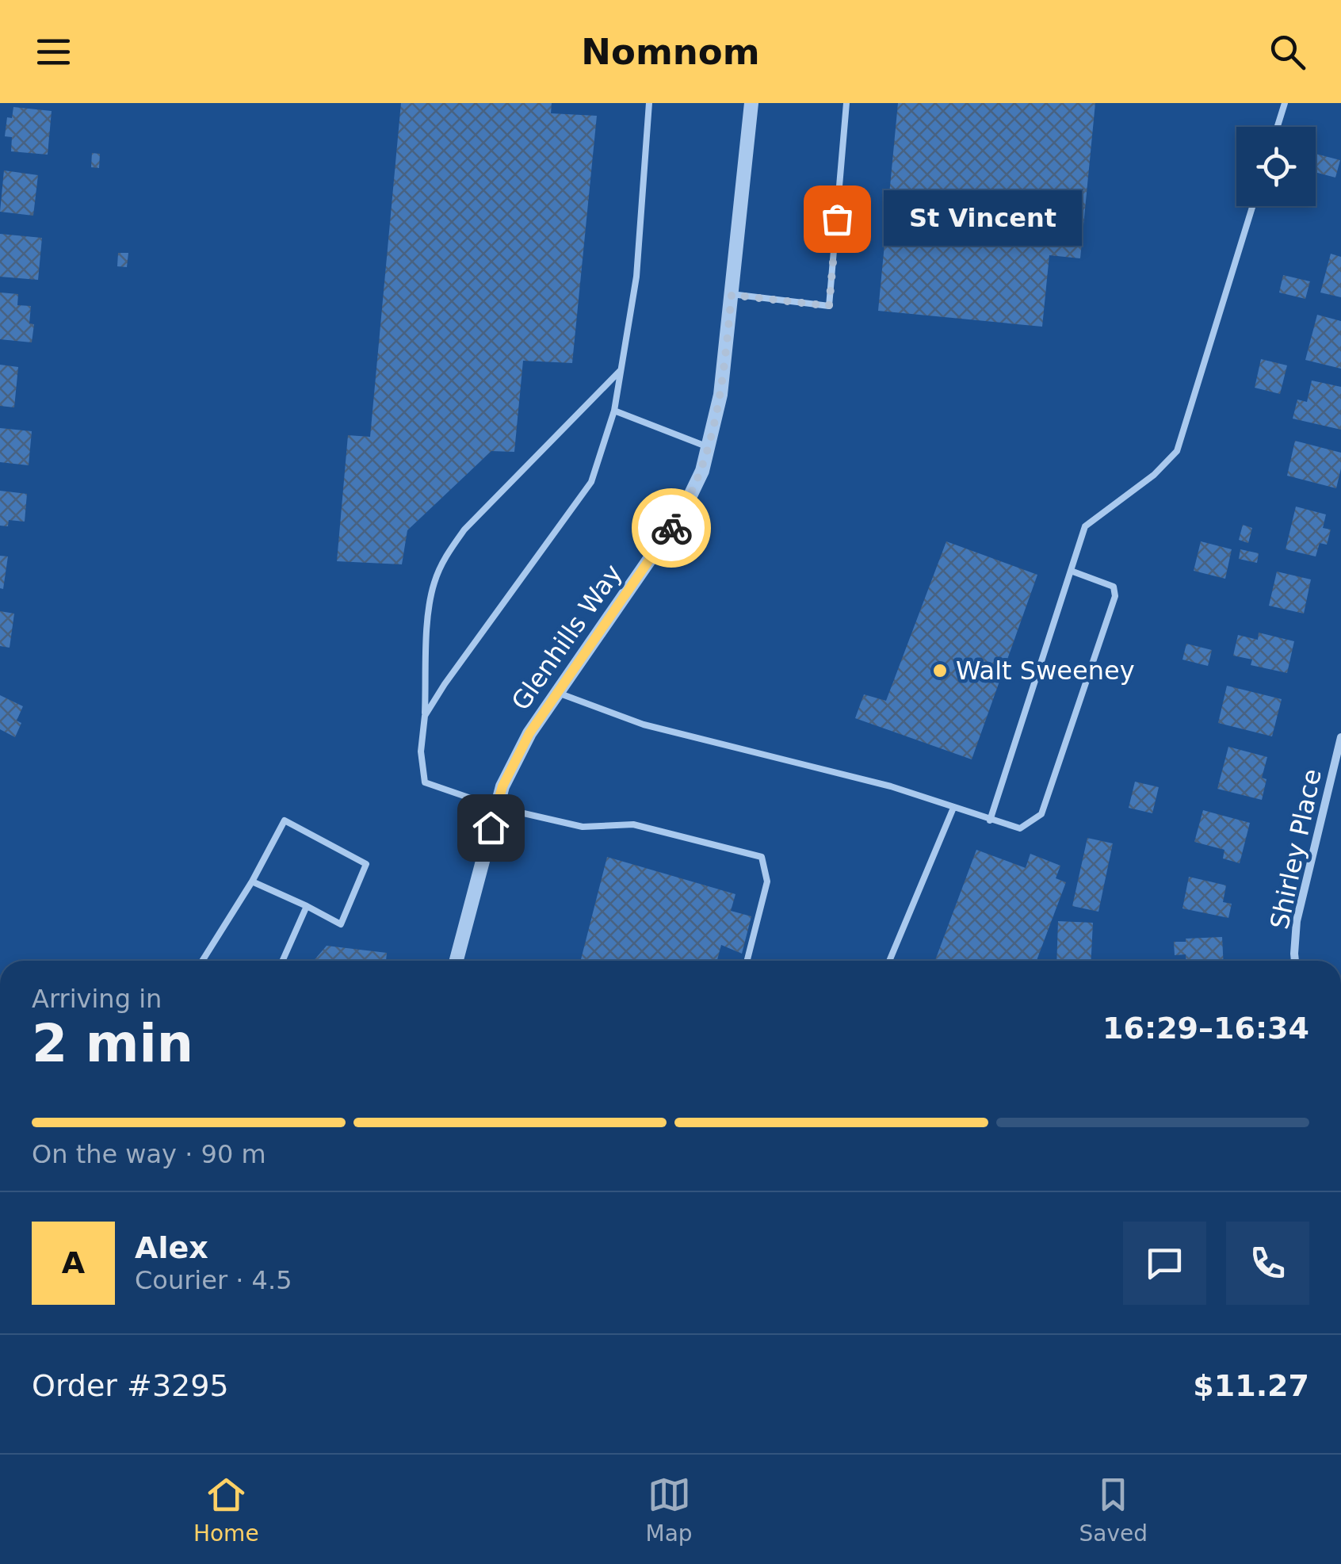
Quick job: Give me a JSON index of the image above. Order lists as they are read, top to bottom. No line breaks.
{"streets":{"street":["Glenhills Way","Shirley Place"]},"places":["St Vincent","Walt Sweeney"],"page":{"header":"Nomnom","bubble":"St Vincent","heading":["2 min","Arriving in","16:29–16:34"],"panel":["Alex","Courier · 4.5","Order #3295","$11.27"],"bar":"On the way · 90 m","round":"A","tabs":["Home","Map","Saved"]}}
